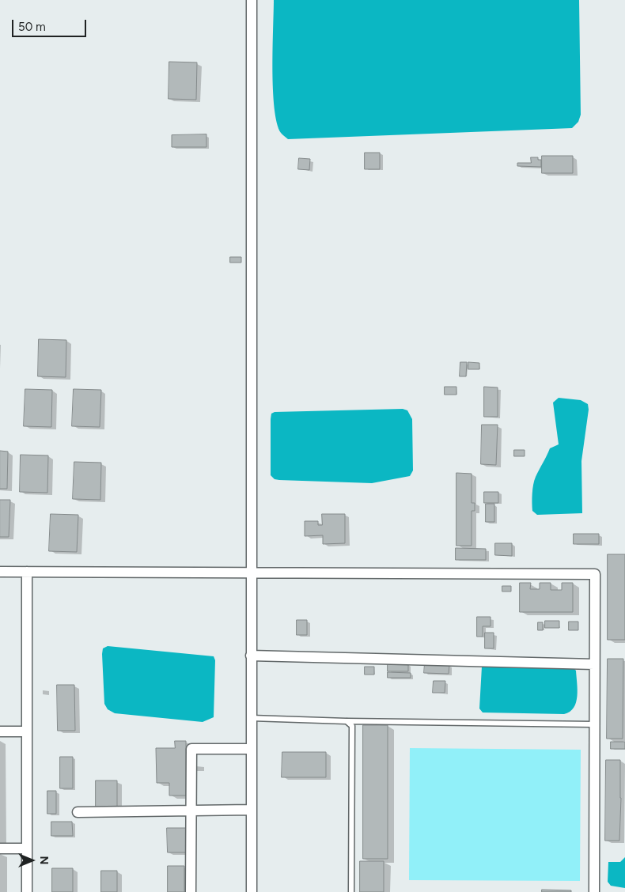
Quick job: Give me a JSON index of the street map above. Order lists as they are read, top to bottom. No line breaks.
{"scale_bar":"50 m","north":"right"}
